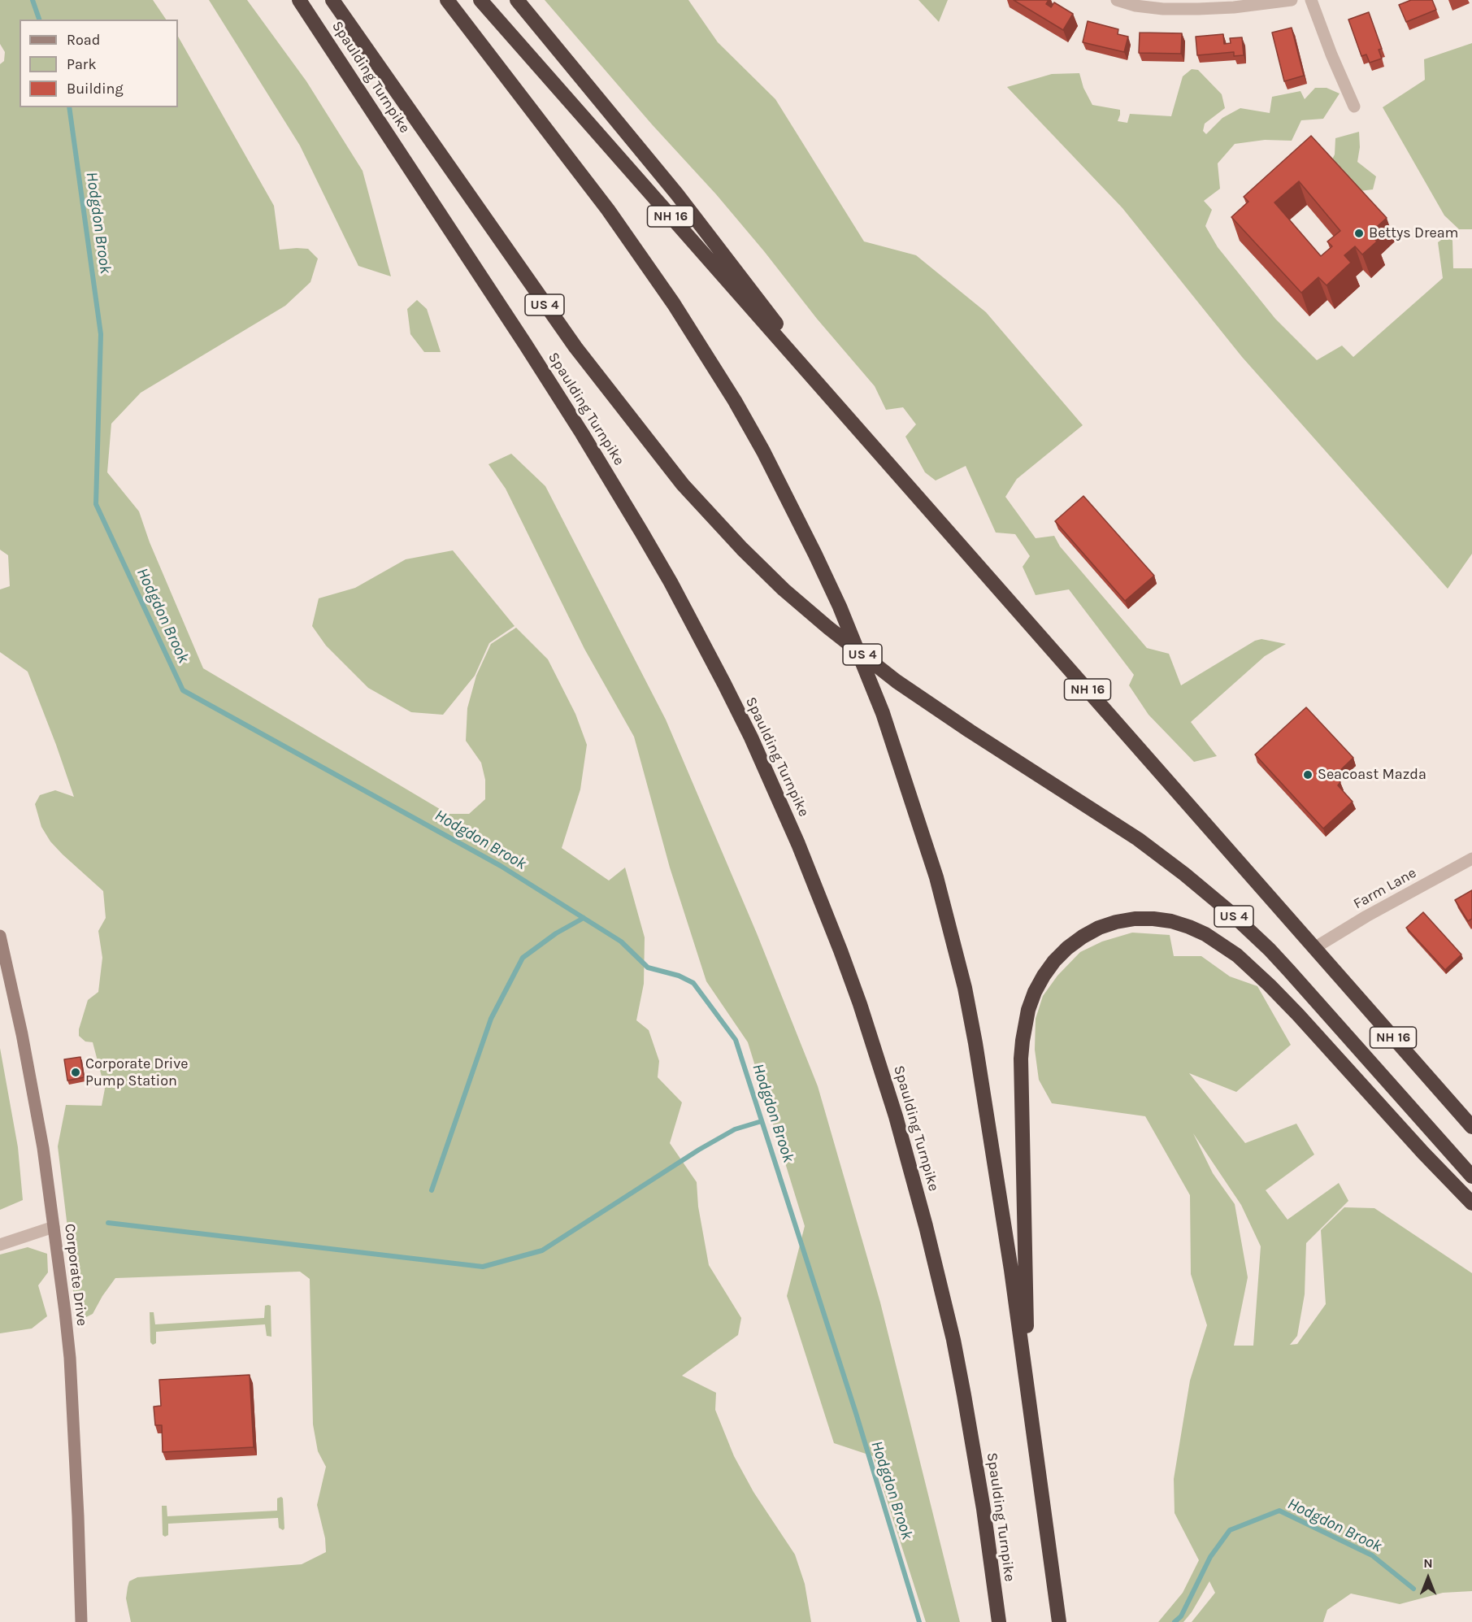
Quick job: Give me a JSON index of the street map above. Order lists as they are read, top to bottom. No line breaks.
{"streets":{"highway":["Spaulding Turnpike","NH 16","US 4"],"street":["Farm Lane","Corporate Drive"]},"crossings":[["NH 16","Farm Lane"]],"water":["Hodgdon Brook"],"places":["Bettys Dream","Seacoast Mazda","Corporate Drive Pump Station"],"legend":["Road","Park","Building"],"north":"top"}
